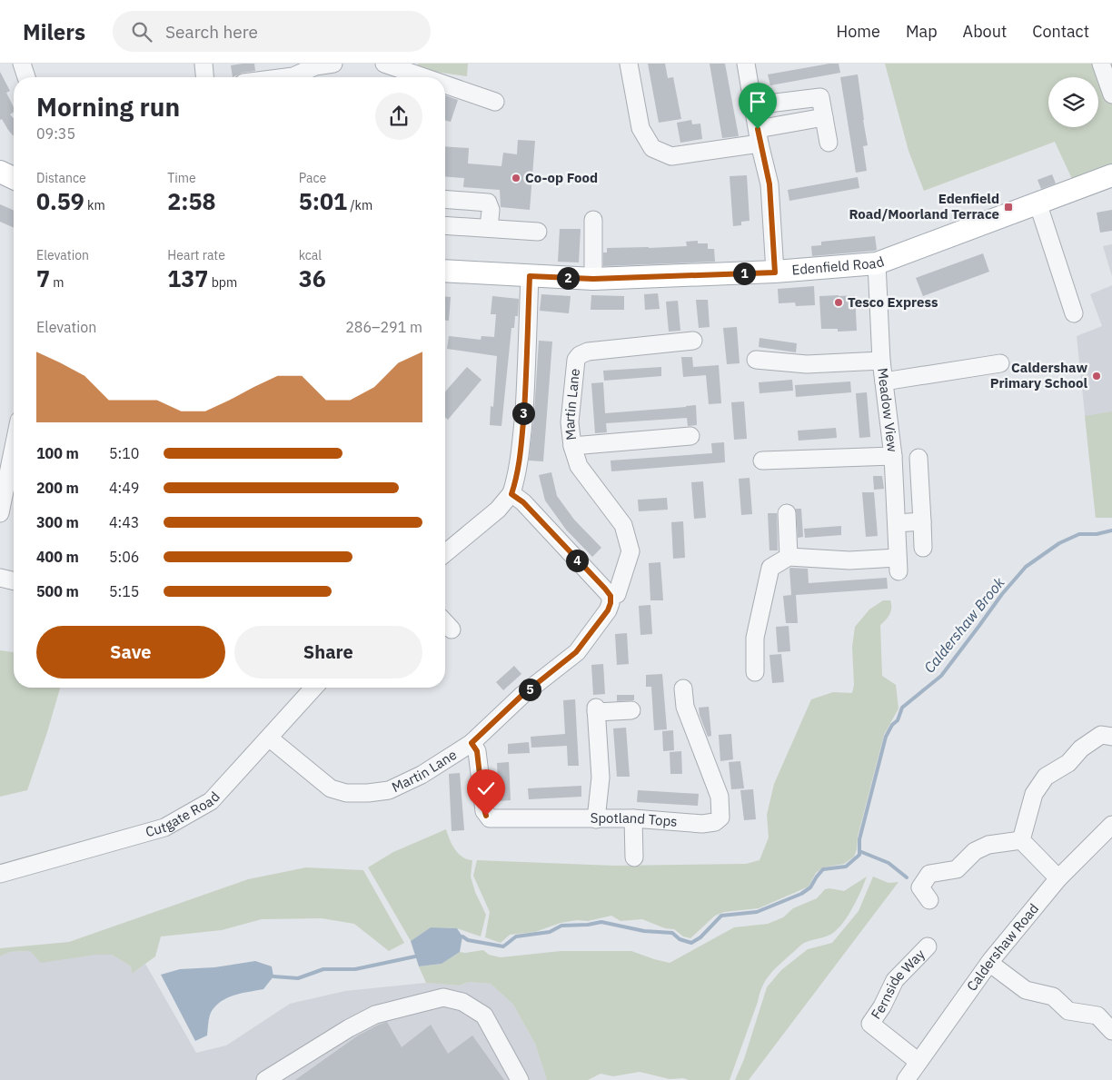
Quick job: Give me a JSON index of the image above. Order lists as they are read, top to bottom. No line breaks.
{"streets":{"main road":["Edenfield Road"],"street":["Martin Lane","Meadow View","Cutgate Road","Spotland Tops","Caldershaw Road","Fernside Way"]},"crossings":[["Edenfield Road","Meadow View"],["Martin Lane","Cutgate Road"],["Martin Lane","Spotland Tops"],["Caldershaw Road","Fernside Way"]],"water":["Caldershaw Brook"],"places":{"other":["Co-op Food","Tesco Express","Caldershaw Primary School"],"transit":["Edenfield Road/Moorland Terrace"]},"page":{"header":"Milers","search":"Search here","nav":["Home","Map","About","Contact"],"heading":["Morning run","09:35"],"stats":[["Distance","0.59 km"],["Time","2:58"],["Pace","5:01 /km"],["Elevation","7 m"],["Heart rate","137 bpm"],["kcal","36"]],"pins":["1","2","3","4","5"],"chart":["Elevation","286–291 m"],"list":[{"name":"100 m","note":"5:10"},{"name":"200 m","note":"4:49"},{"name":"300 m","note":"4:43"},{"name":"400 m","note":"5:06"},{"name":"500 m","note":"5:15"}],"buttons":["Save","Share"]}}
